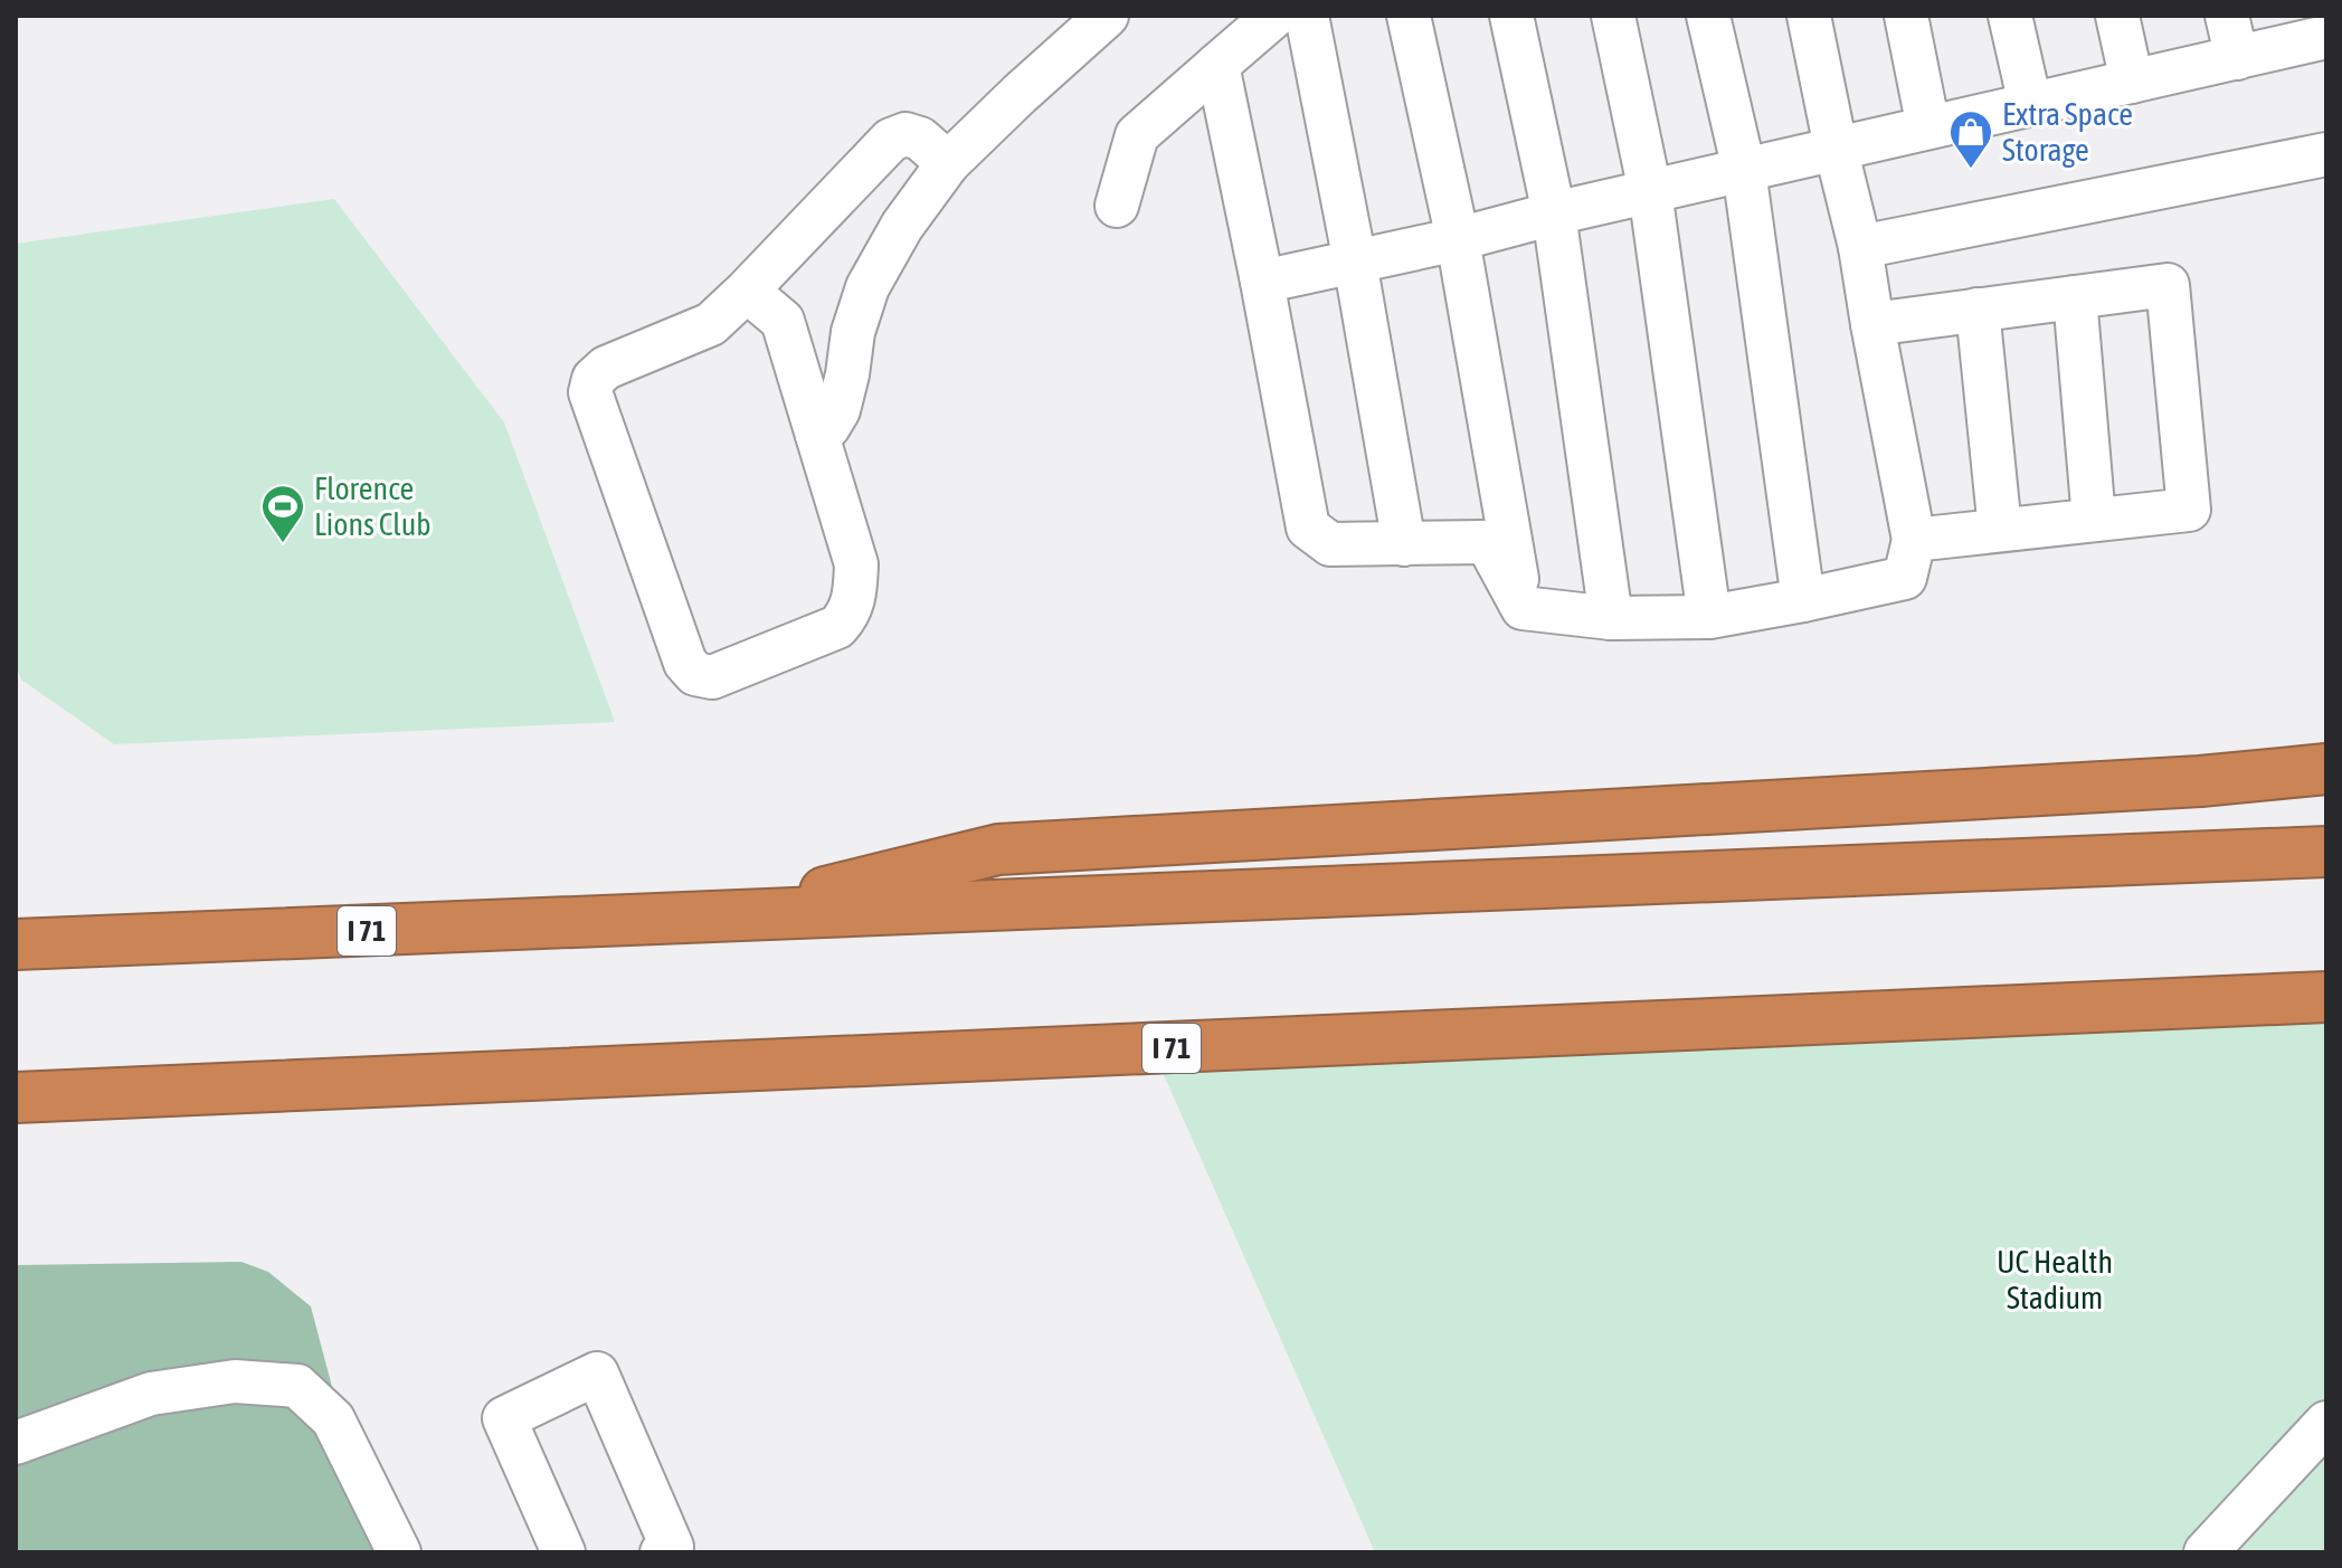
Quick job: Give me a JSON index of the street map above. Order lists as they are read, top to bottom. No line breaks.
{"streets":{"highway":["I 71"]},"parks":["UC Health Stadium"],"places":{"shop":["Extra Space Storage"],"sports":["Florence Lions Club"]}}
